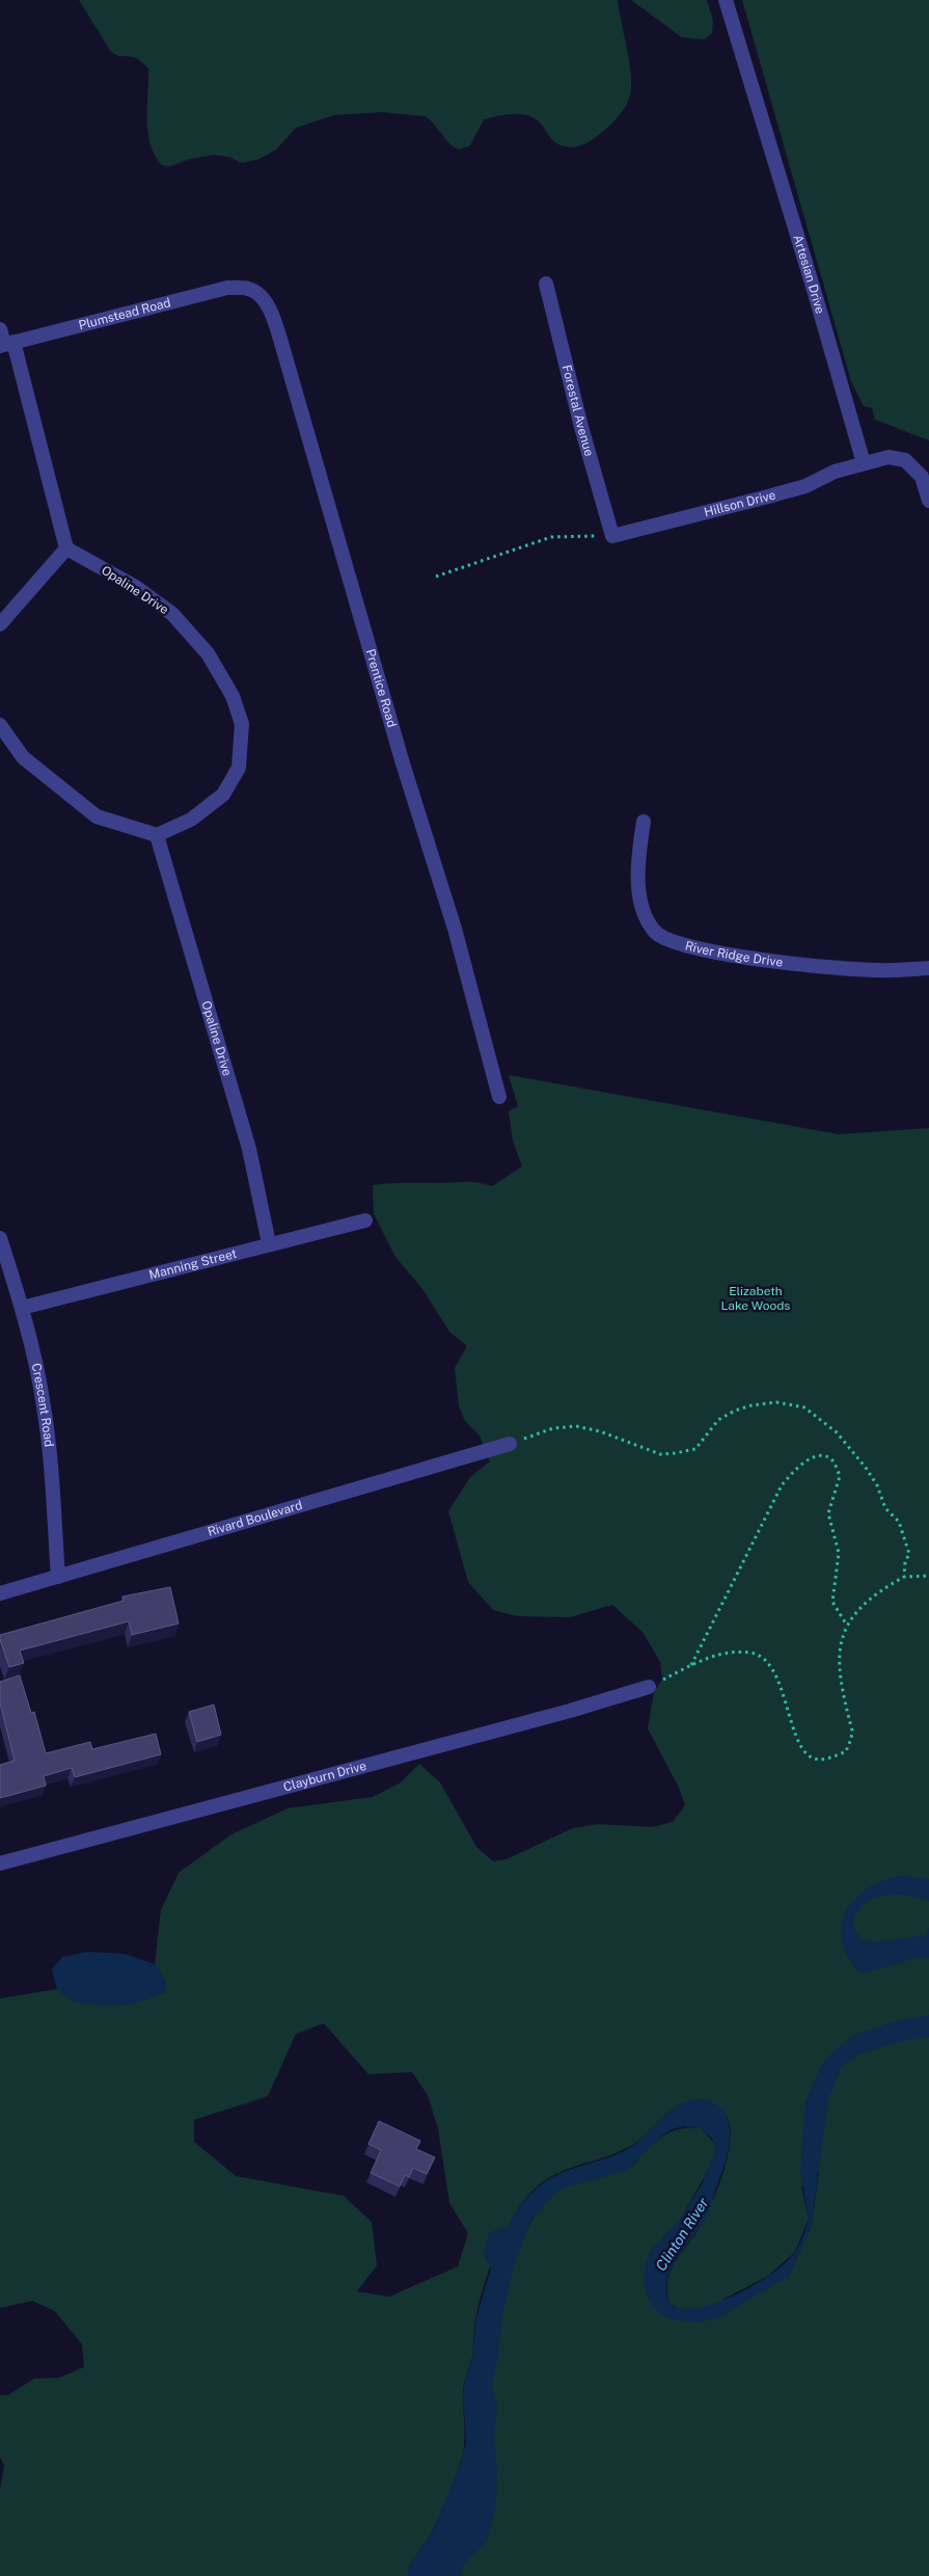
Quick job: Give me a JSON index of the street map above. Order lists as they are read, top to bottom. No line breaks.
{"streets":{"street":["Artesian Drive","Plumstead Road","Forestal Avenue","Hillson Drive","Opaline Drive","Prentice Road","River Ridge Drive","Manning Street","Crescent Road","Rivard Boulevard","Clayburn Drive"]},"crossings":[["Artesian Drive","Hillson Drive"],["Plumstead Road","Prentice Road"],["Forestal Avenue","Hillson Drive"],["Opaline Drive","Manning Street"],["Manning Street","Crescent Road"],["Crescent Road","Rivard Boulevard"]],"water":["Clinton River"],"parks":["Elizabeth Lake Woods"]}
